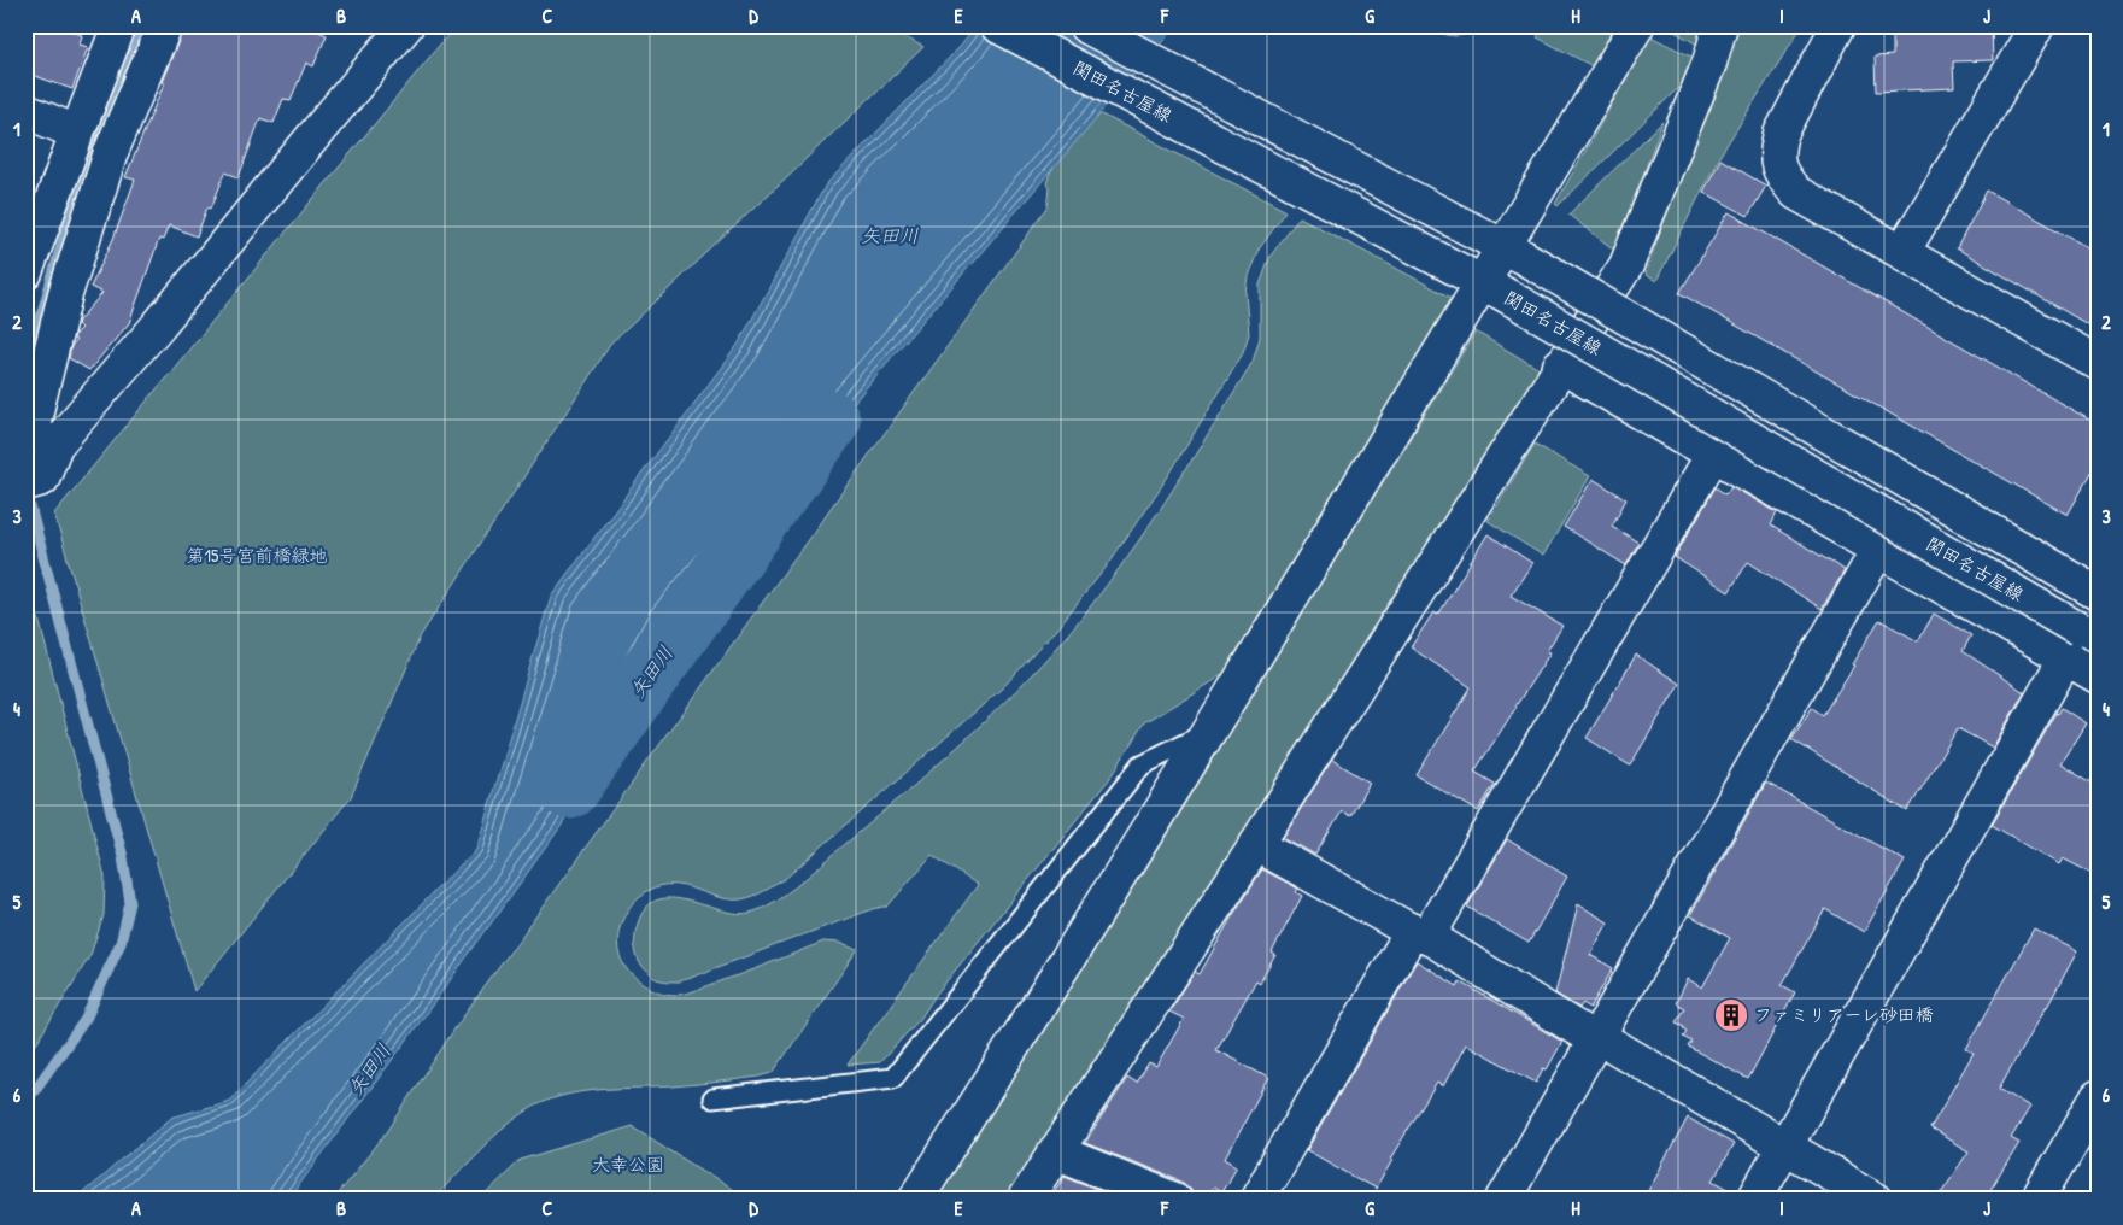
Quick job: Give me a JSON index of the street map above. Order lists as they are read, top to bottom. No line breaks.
{"streets":{"street":["関田名古屋線"]},"water":["矢田川"],"parks":["第15号宮前橋緑地","大幸公園"],"places":{"building":["ファミリアーレ砂田橋"]},"grid":{"columns":["A","B","C","D","E","F","G","H","I","J"],"rows":["1","2","3","4","5","6"]}}
